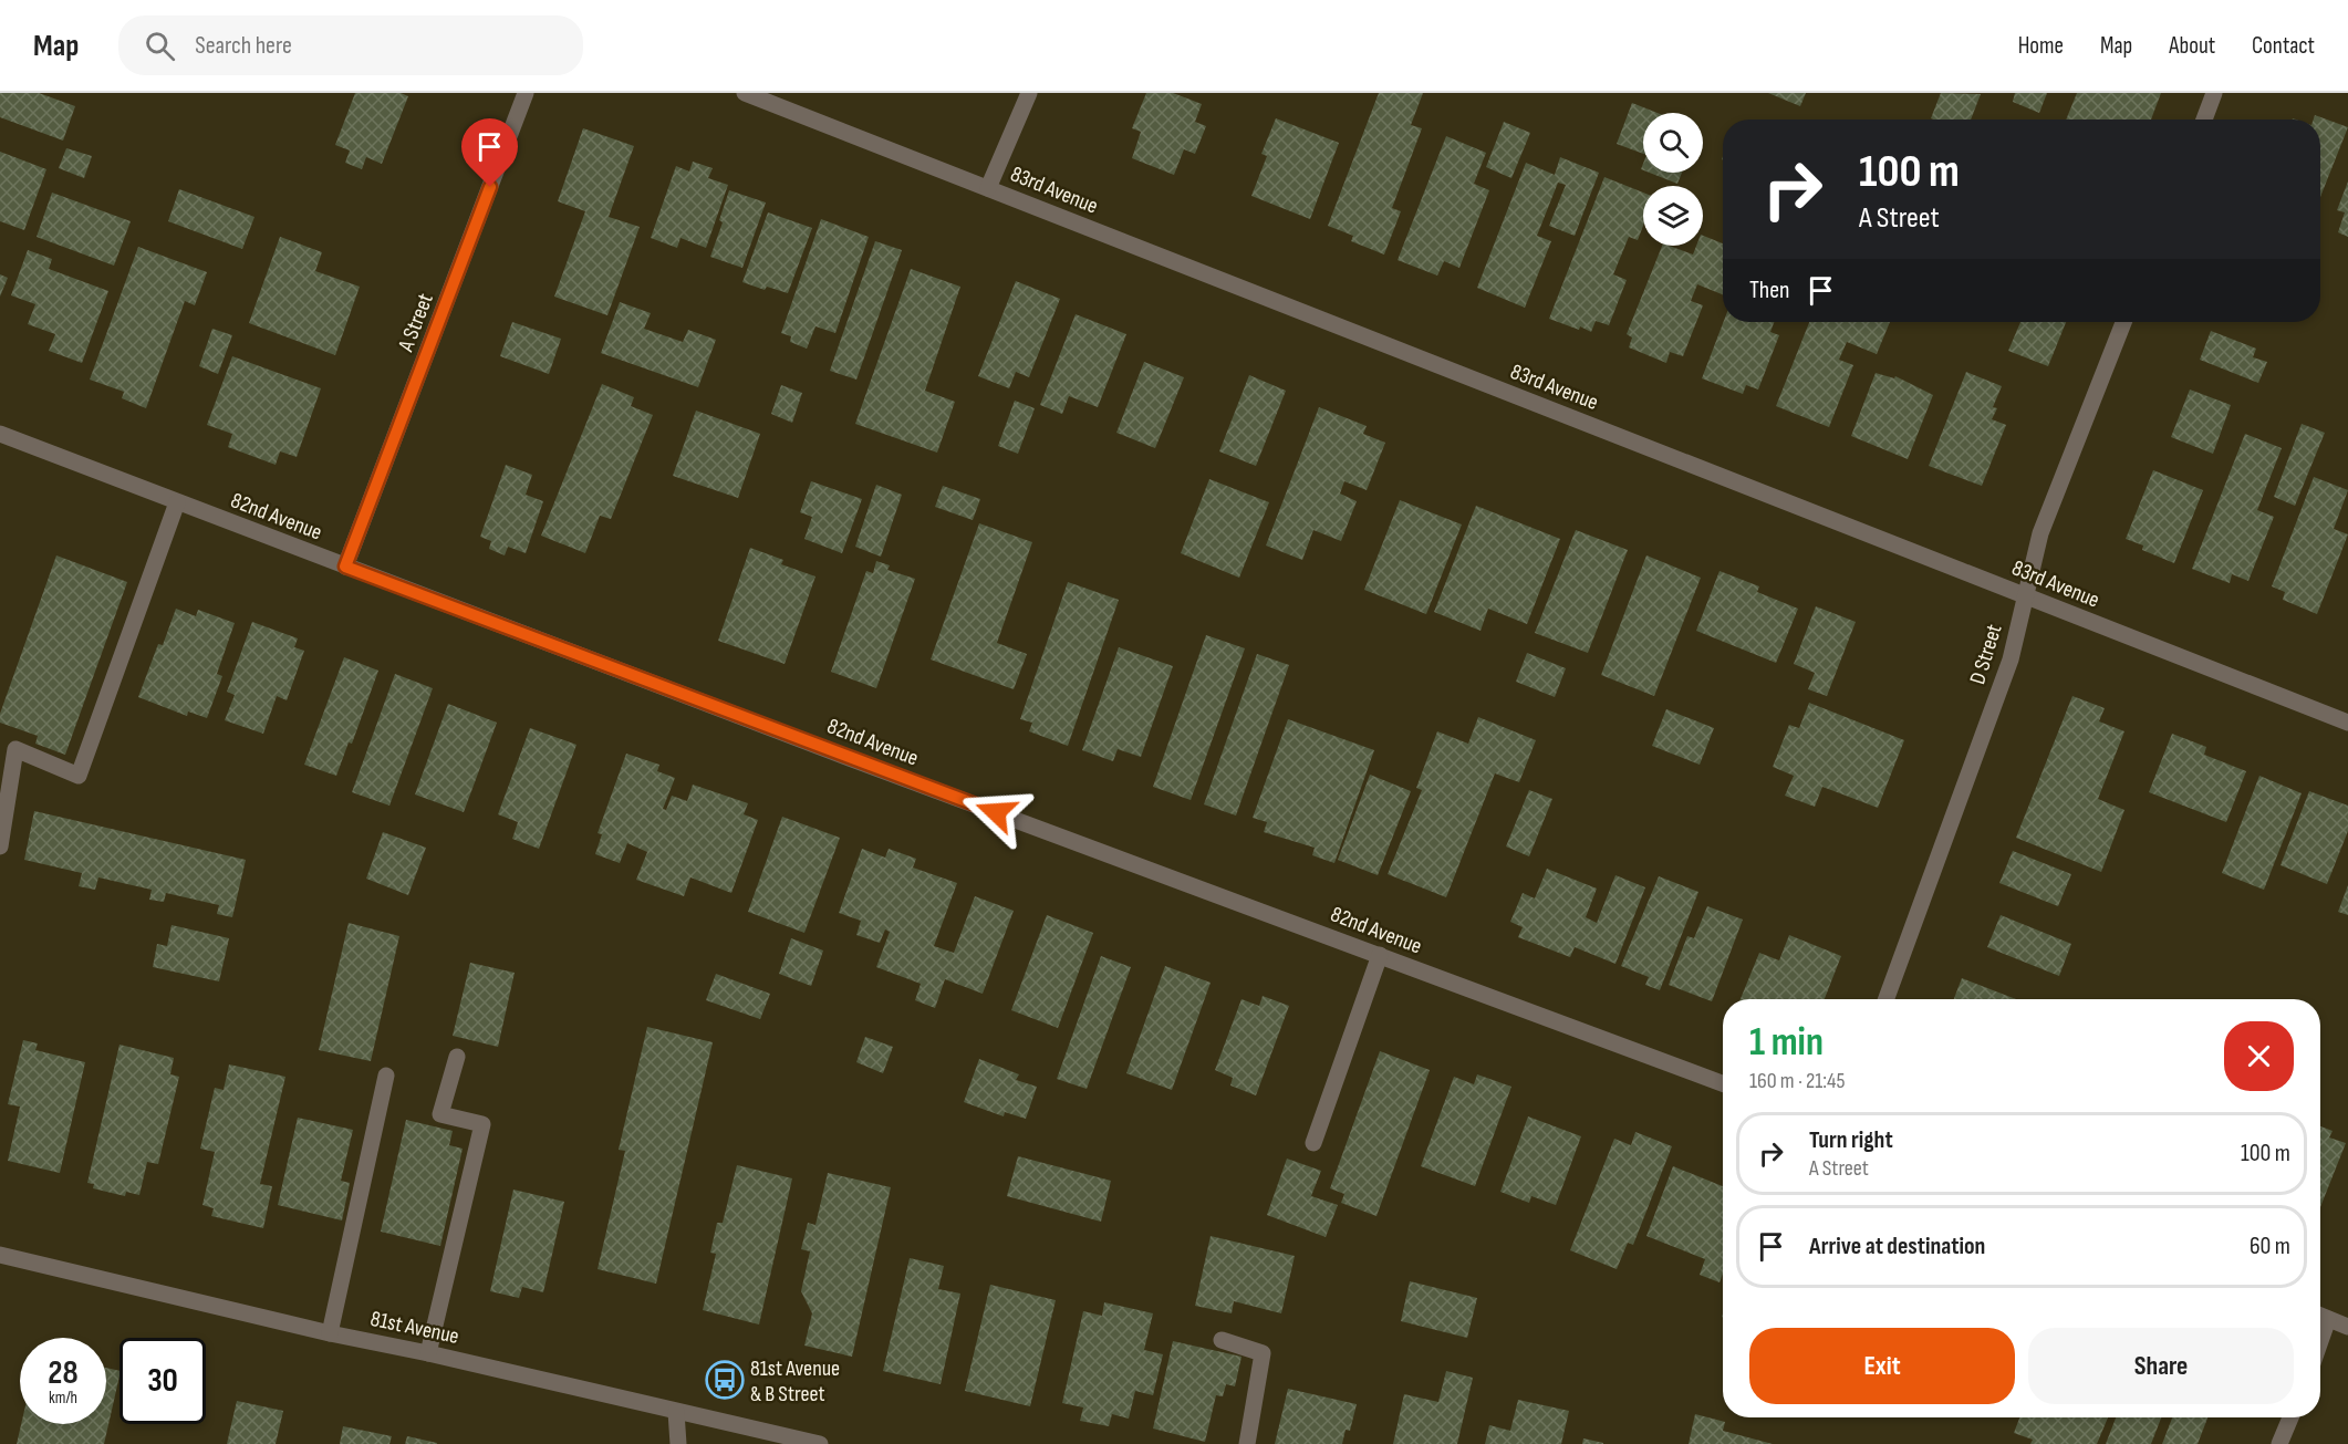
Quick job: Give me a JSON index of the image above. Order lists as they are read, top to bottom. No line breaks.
{"streets":{"street":["83rd Avenue","A Street","82nd Avenue","D Street","81st Avenue"]},"crossings":[["83rd Avenue","D Street"],["A Street","82nd Avenue"]],"places":{"bus stop":["81st Avenue & B Street"]},"page":{"header":"Map","search":"Search here","nav":["Home","Map","About","Contact"],"turn":["100 m","A Street"],"then":"Then","heading":["1 min","160 m · 21:45"],"list":[{"name":"Turn right","note":"A Street","value":"100 m"},{"name":"Arrive at destination","value":"60 m"}],"buttons":["Exit","Share"],"speed":"28 km/h","limit":"30"}}
